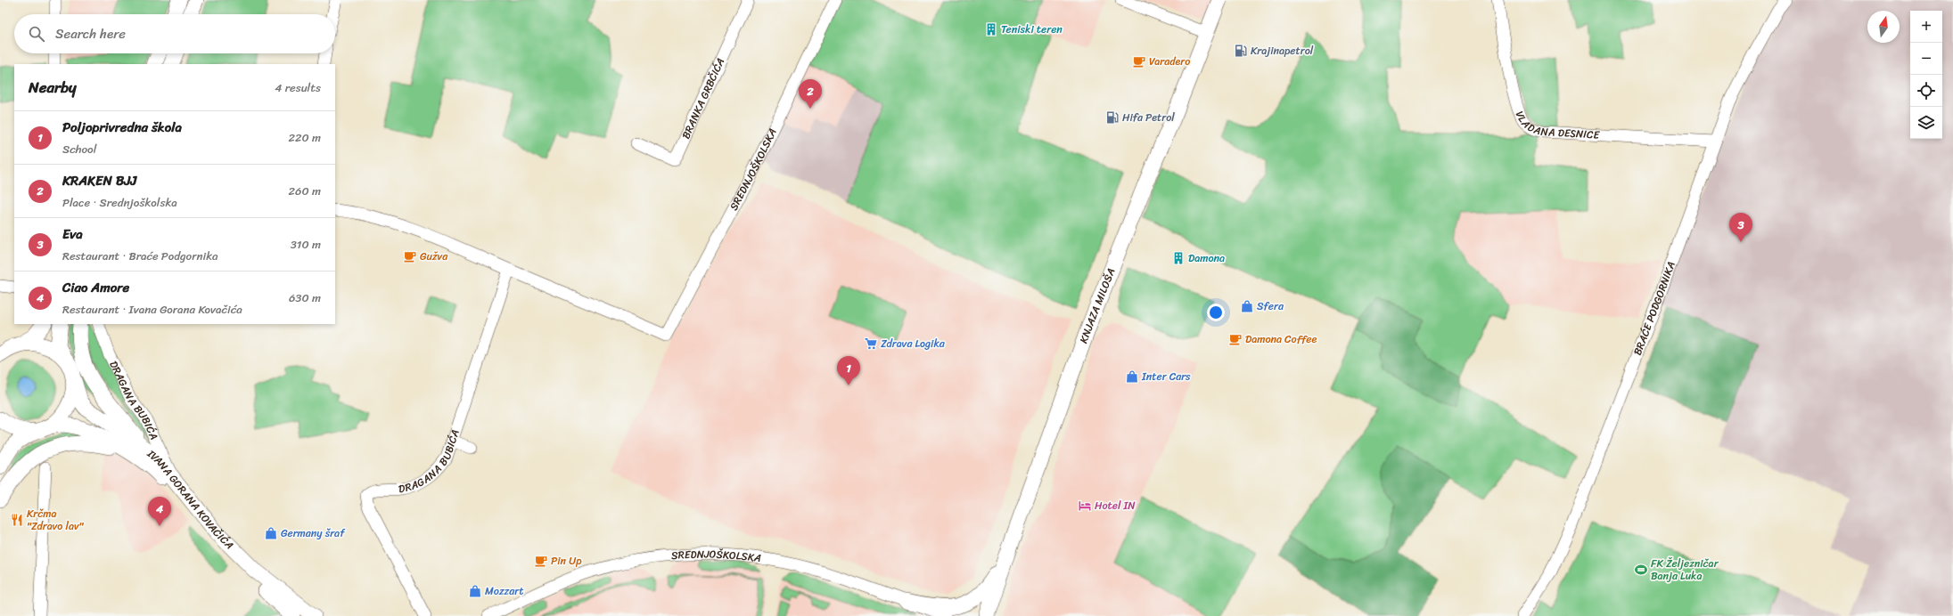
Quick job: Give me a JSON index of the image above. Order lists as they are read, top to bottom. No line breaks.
{"streets":{"main road":["KNJAZA MILOŠA","IVANA GORANA KOVAČIĆA"],"street":["BRANKA GRBČIĆA","VLADANA DESNICE","SREDNJOŠKOLSKA","BRAĆE PODGORNIKA","DRAGANA BUBIĆA"]},"crossings":[["VLADANA DESNICE","BRAĆE PODGORNIKA"],["SREDNJOŠKOLSKA","DRAGANA BUBIĆA"],["DRAGANA BUBIĆA","IVANA GORANA KOVAČIĆA"]],"places":{"building":["Teniski teren","Damona"],"fuel station":["Krajinapetrol","Hifa Petrol"],"cafe":["Varadero","Gužva","Damona Coffee","Pin Up"],"shop":["Sfera","Inter Cars","Germany šraf","Mozzart"],"supermarket":["Zdrava Logika"],"hotel":["Hotel IN"],"restaurant":["Krčma \"Zdravo lav\""],"sports":["FK Željezničar Banja Luka"]},"north":"top","page":{"map_buttons":["+","−"],"search":"Search here","heading":["Nearby","4 results"],"pins":["2","3","1","4"],"list":[{"mark":"1","name":"Poljoprivredna škola","note":"School","value":"220 m"},{"mark":"2","name":"KRAKEN BJJ","note":"Place · Srednjoškolska","value":"260 m"},{"mark":"3","name":"Eva","note":"Restaurant · Braće Podgornika","value":"310 m"},{"mark":"4","name":"Ciao Amore","note":"Restaurant · Ivana Gorana Kovačića","value":"630 m"}]}}
